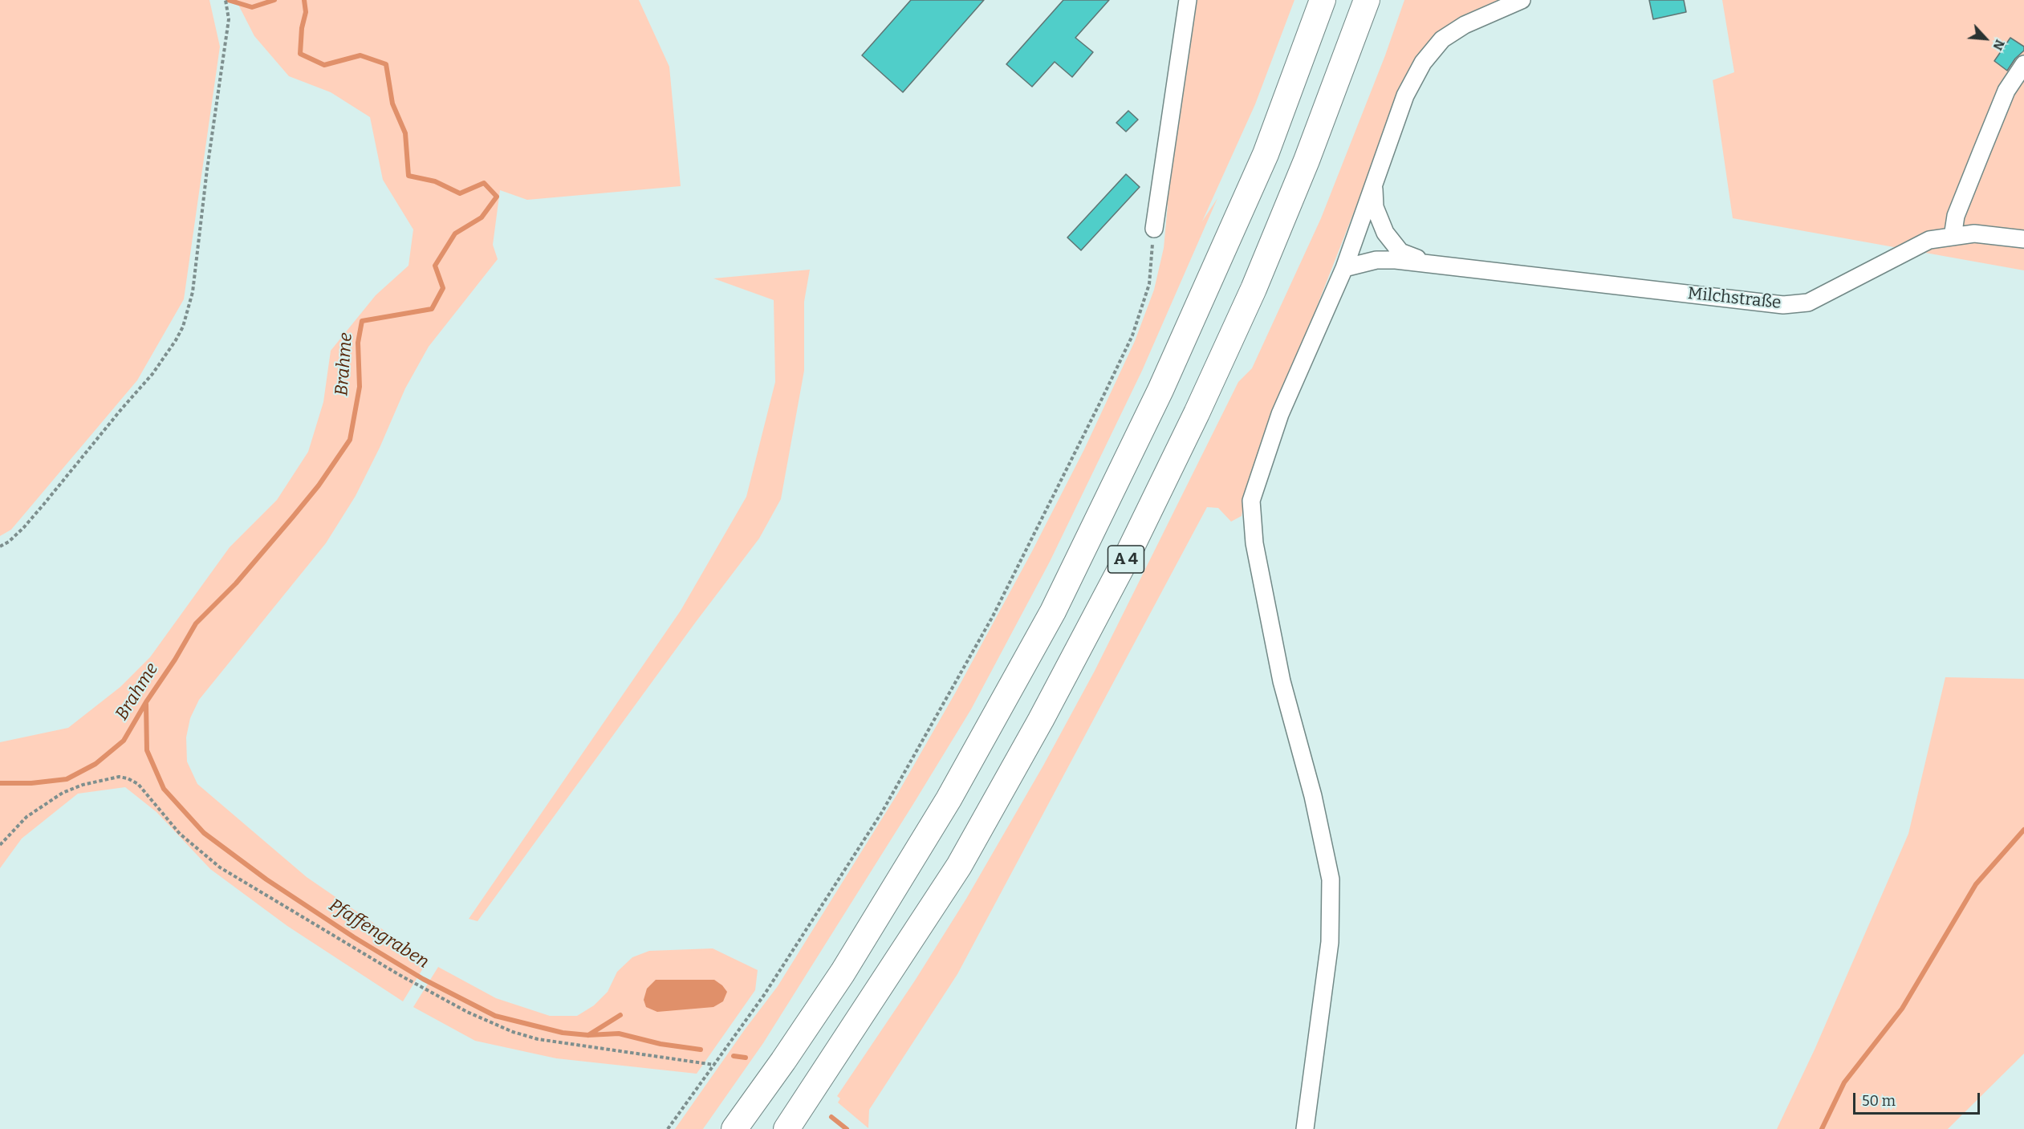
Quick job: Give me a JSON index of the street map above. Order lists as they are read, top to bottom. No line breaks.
{"streets":{"highway":["A 4"],"street":["Milchstraße"]},"water":["Brahme","Pfaffengraben"],"scale_bar":"50 m","north":"bottom right"}
